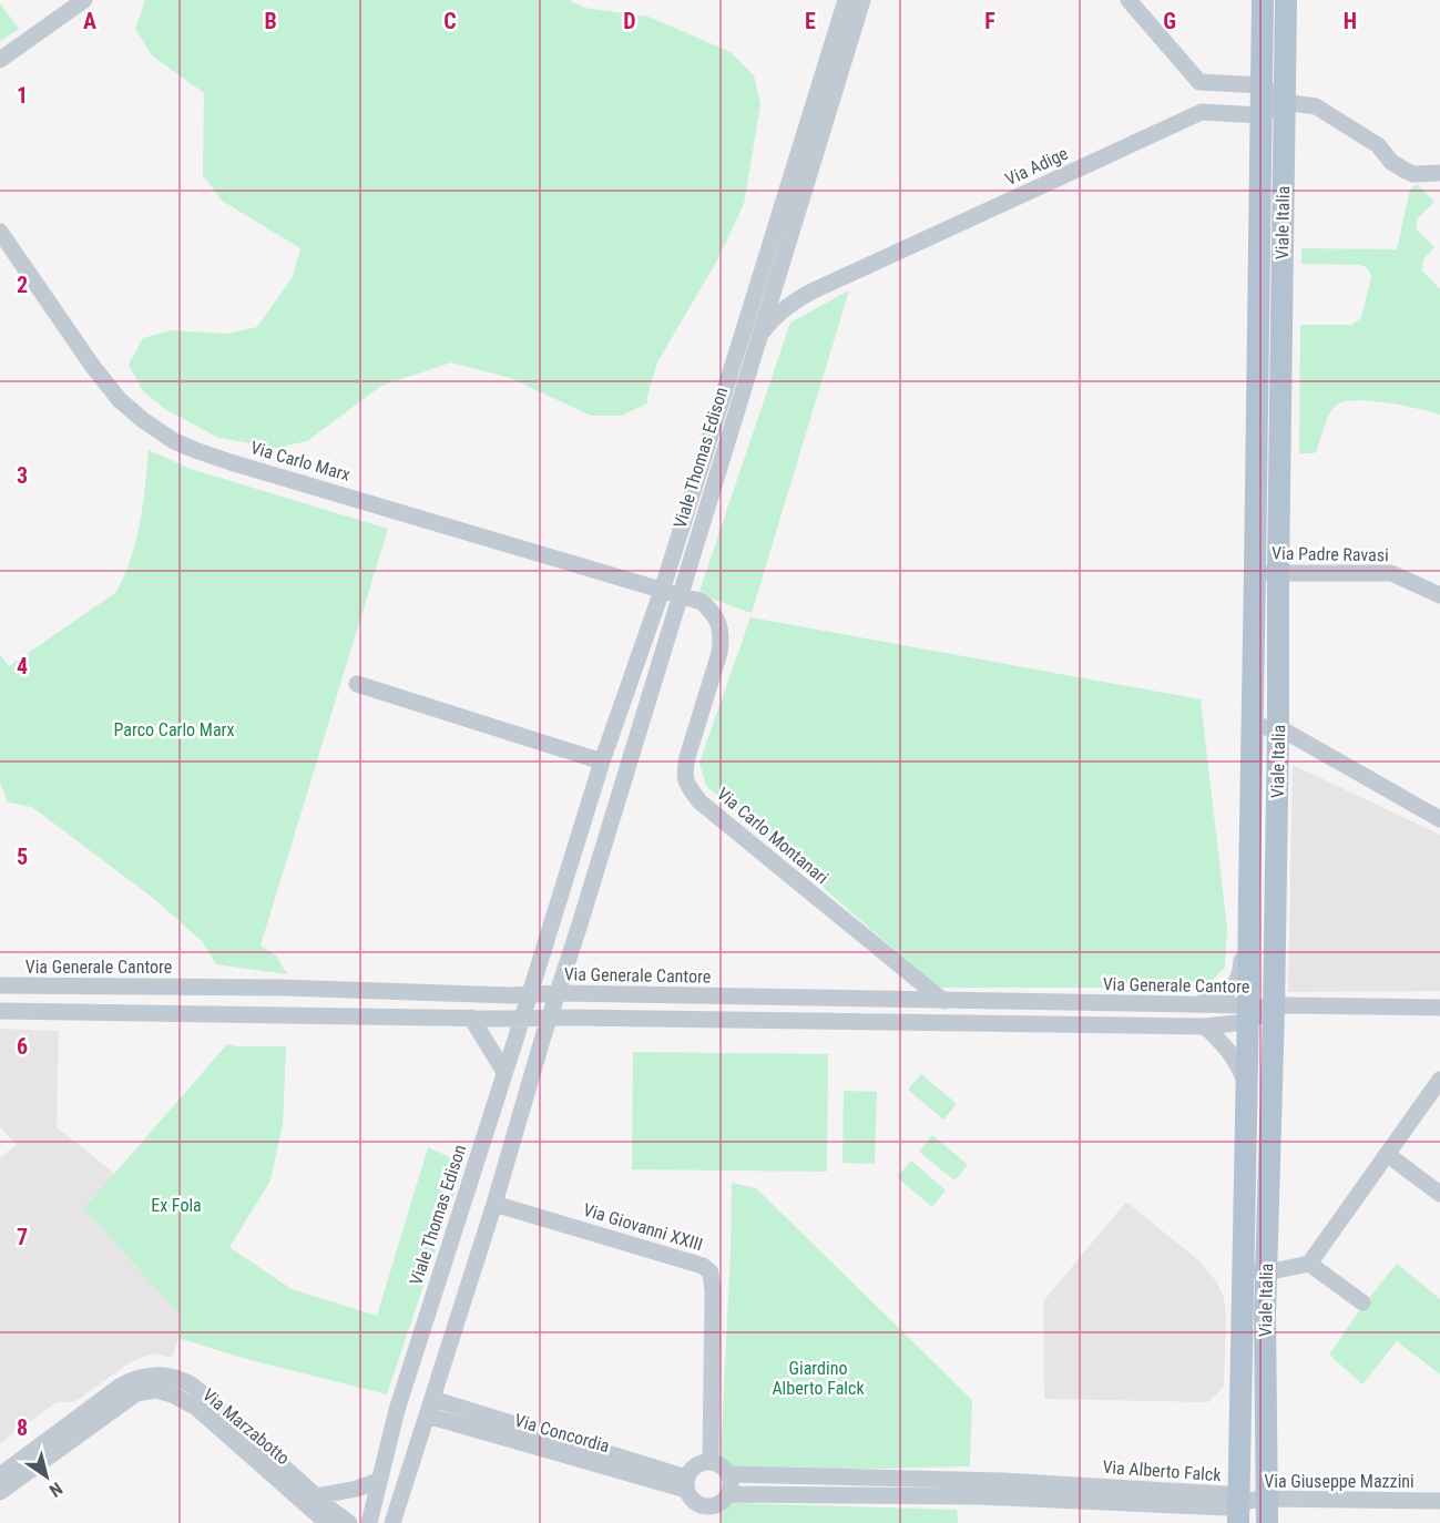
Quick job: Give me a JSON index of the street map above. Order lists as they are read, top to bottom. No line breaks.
{"streets":{"main road":["Viale Italia"],"street":["Via Adige","Viale Thomas Edison","Via Carlo Marx","Via Padre Ravasi","Via Carlo Montanari","Via Generale Cantore","Via Giovanni XXIII","Via Marzabotto","Via Concordia","Via Alberto Falck","Via Giuseppe Mazzini"]},"crossings":[["Via Adige","Viale Italia"],["Via Adige","Viale Thomas Edison"],["Viale Italia","Via Padre Ravasi"],["Viale Italia","Via Generale Cantore"],["Viale Italia","Via Alberto Falck"],["Viale Italia","Via Giuseppe Mazzini"],["Viale Thomas Edison","Via Carlo Marx"],["Viale Thomas Edison","Via Carlo Montanari"],["Viale Thomas Edison","Via Generale Cantore"],["Viale Thomas Edison","Via Giovanni XXIII"],["Viale Thomas Edison","Via Concordia"],["Via Carlo Marx","Via Carlo Montanari"],["Via Carlo Montanari","Via Generale Cantore"],["Via Giovanni XXIII","Via Concordia"],["Via Giovanni XXIII","Via Alberto Falck"],["Via Concordia","Via Alberto Falck"],["Via Alberto Falck","Via Giuseppe Mazzini"]],"parks":["Parco Carlo Marx","Ex Fola","Giardino Alberto Falck"],"north":"bottom right","grid":{"columns":["A","B","C","D","E","F","G","H"],"rows":["1","2","3","4","5","6","7","8"]}}
